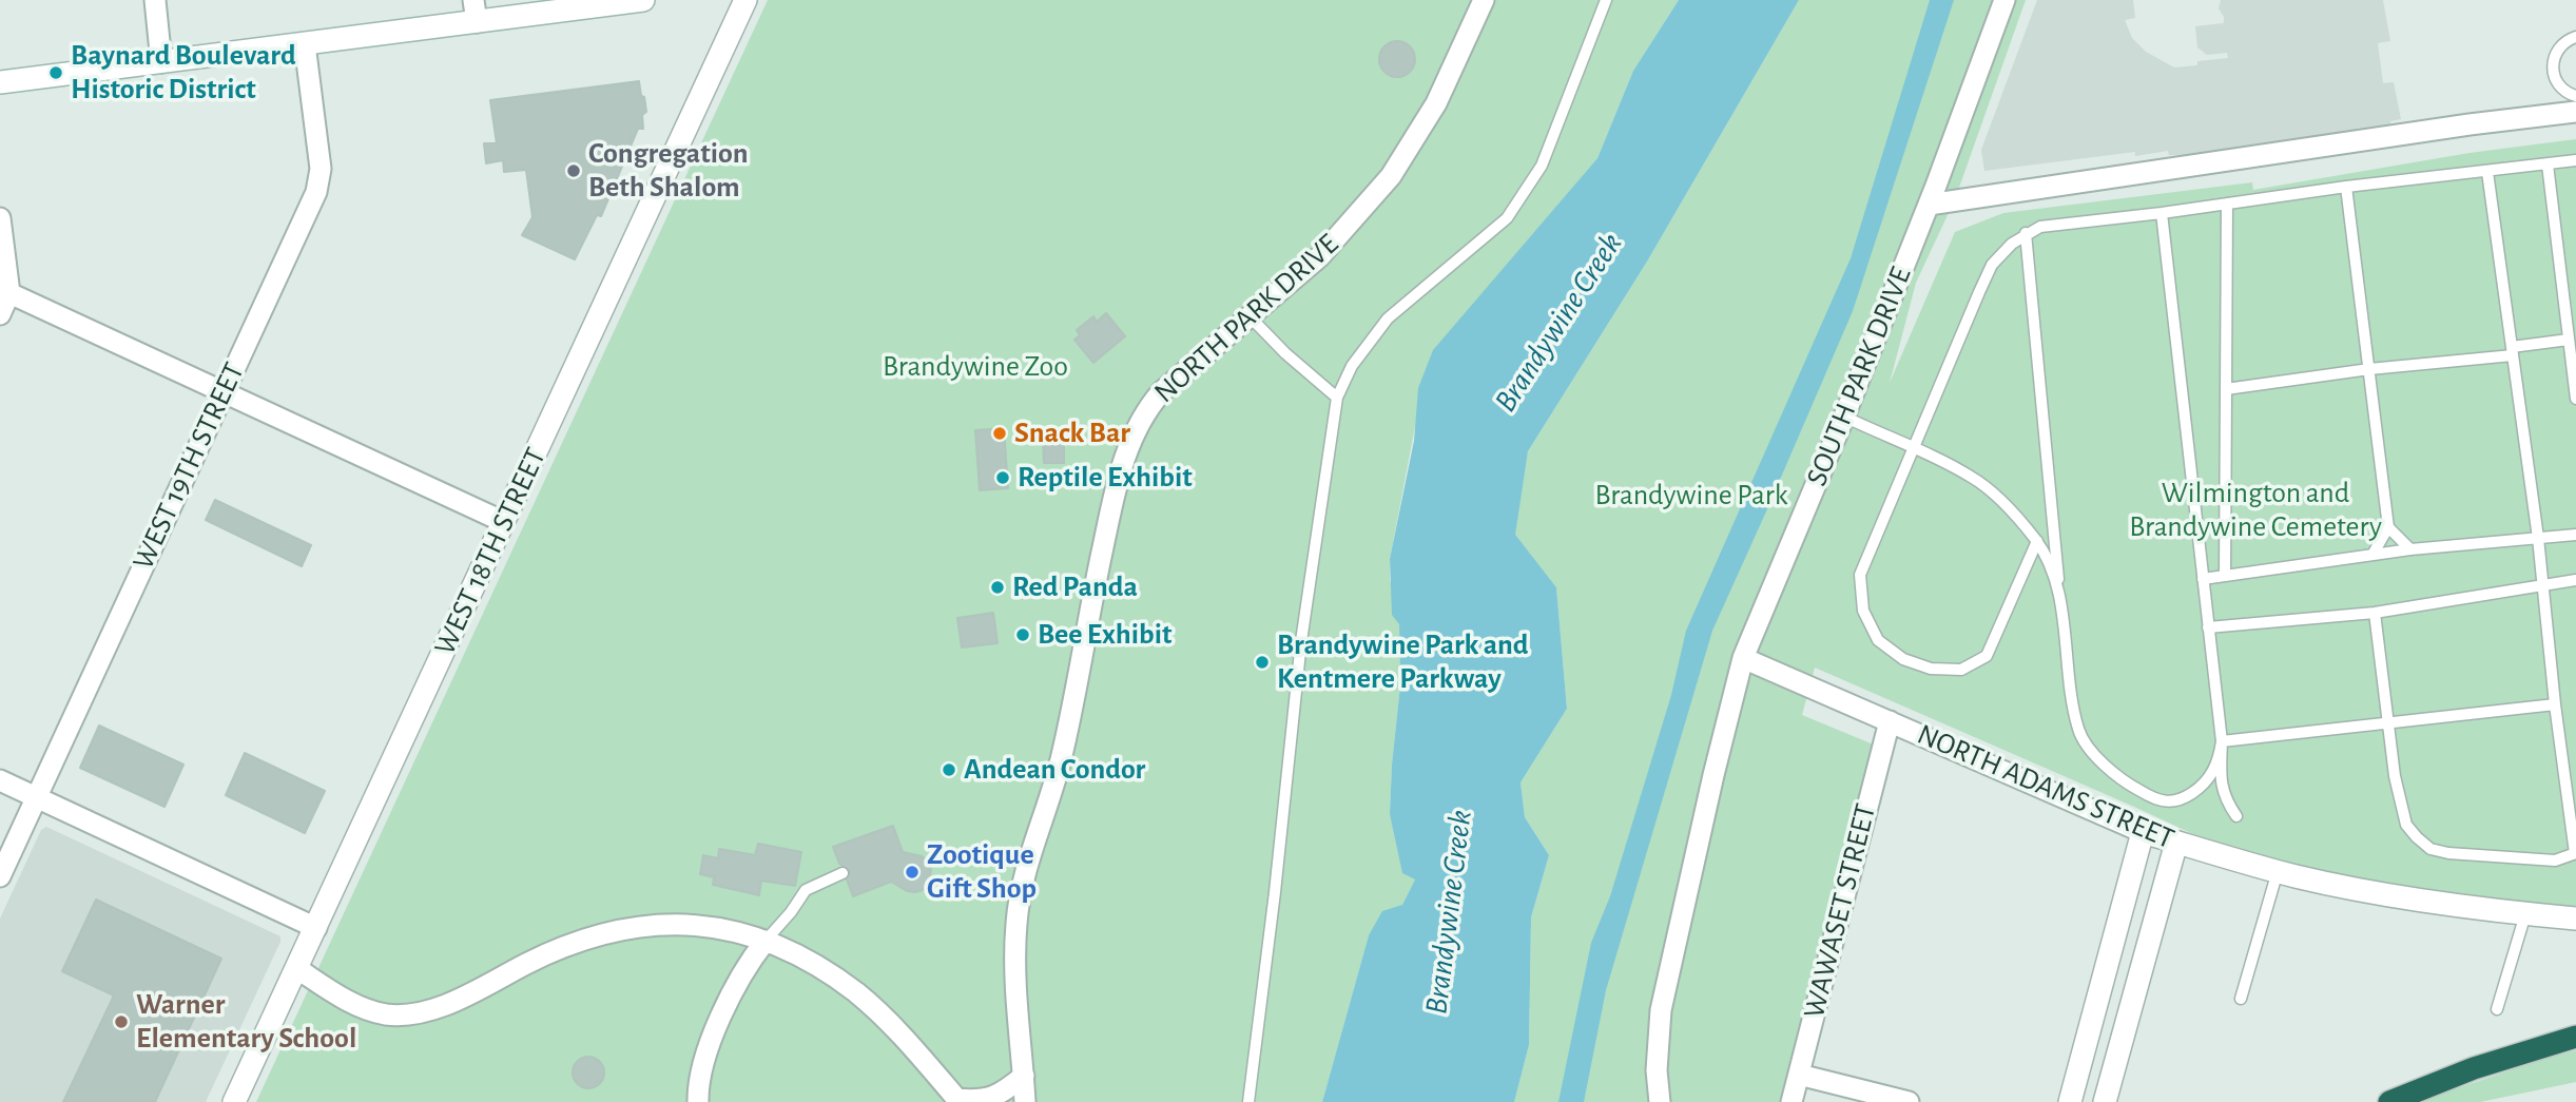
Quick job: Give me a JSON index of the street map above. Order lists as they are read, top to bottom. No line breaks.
{"streets":{"street":["NORTH PARK DRIVE","SOUTH PARK DRIVE","WEST 19TH STREET","WEST 18TH STREET","NORTH ADAMS STREET","WAWASET STREET"]},"crossings":[["SOUTH PARK DRIVE","NORTH ADAMS STREET"],["NORTH ADAMS STREET","WAWASET STREET"]],"water":["Brandywine Creek"],"parks":["Brandywine Zoo","Wilmington and Brandywine Cemetery","Brandywine Park"],"places":["Baynard Boulevard Historic District","Congregation Beth Shalom","Snack Bar","Reptile Exhibit","Red Panda","Bee Exhibit","Brandywine Park and Kentmere Parkway","Andean Condor","Zootique Gift Shop","Warner Elementary School"]}
